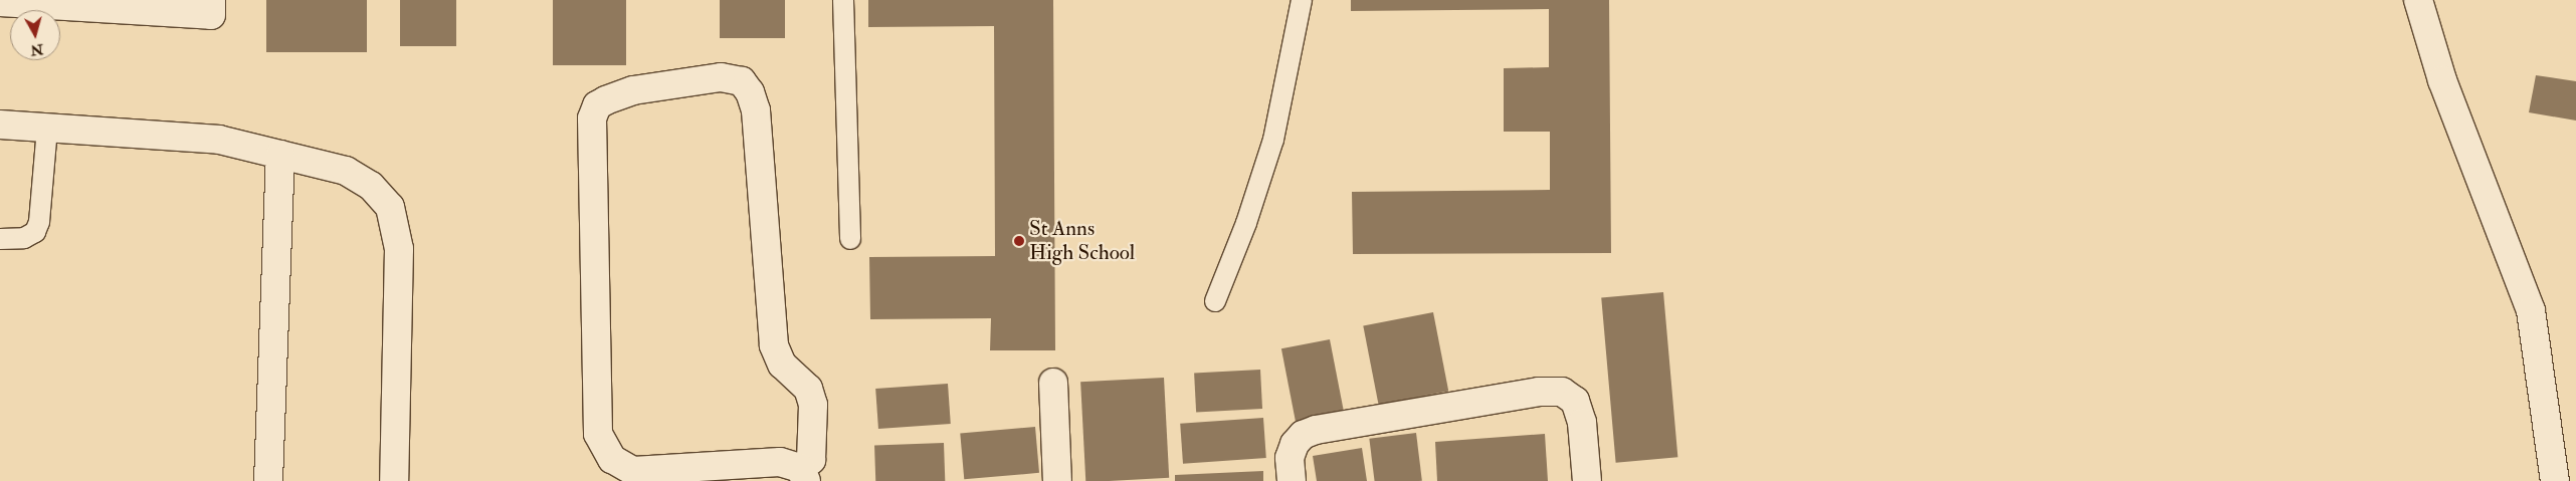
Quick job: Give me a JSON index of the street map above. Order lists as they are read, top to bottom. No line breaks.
{"places":["St Anns High School"],"north":"bottom"}
